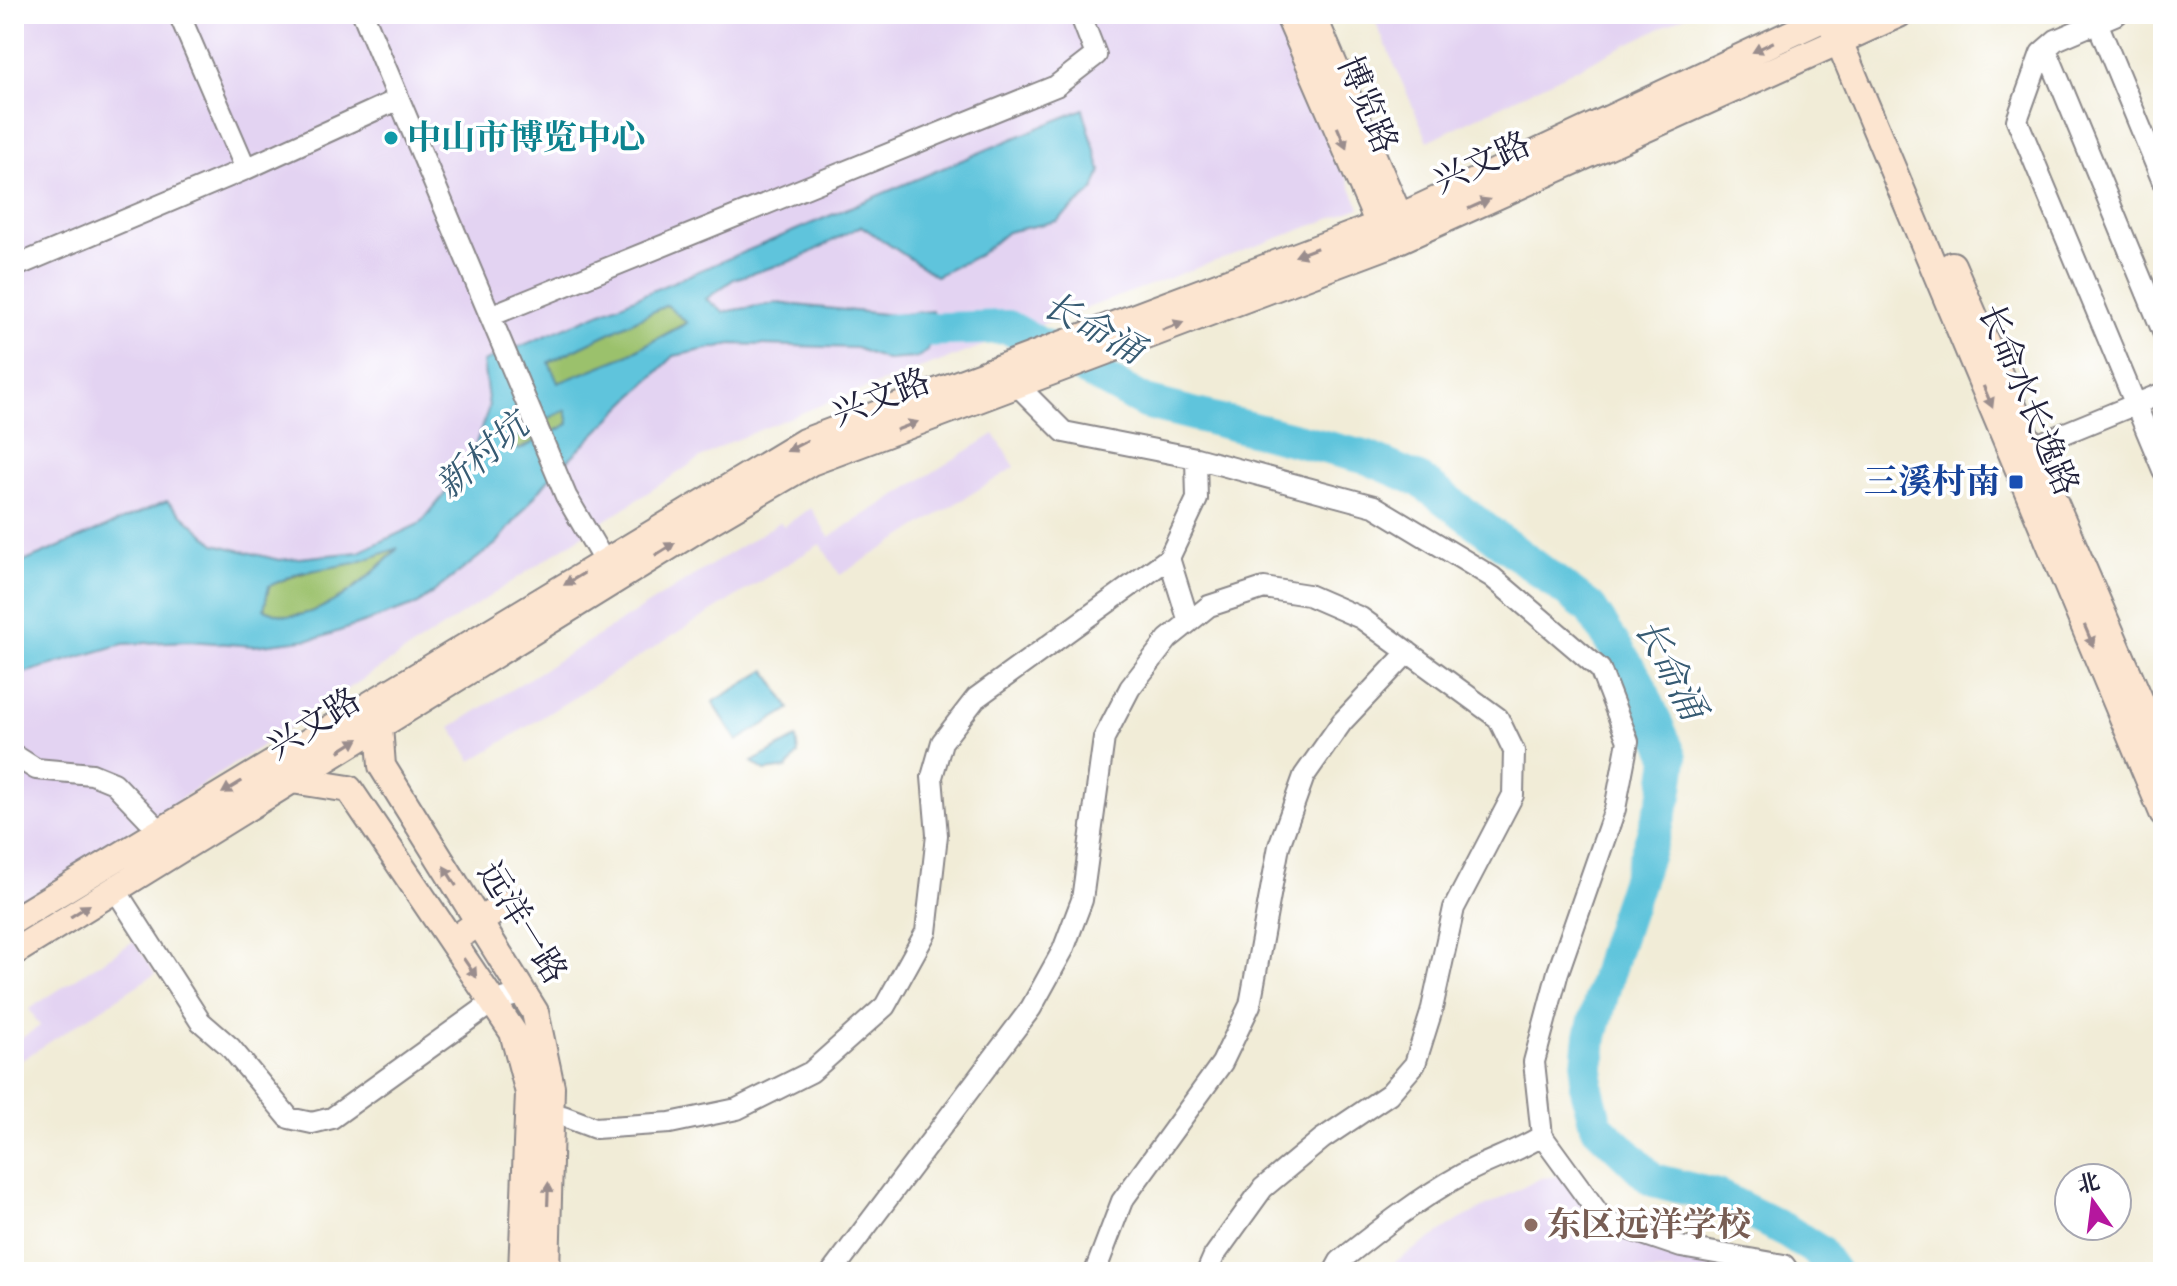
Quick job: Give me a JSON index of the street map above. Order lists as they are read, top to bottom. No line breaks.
{"streets":{"street":["博览路","兴文路","长命水长逸路","远洋一路"]},"crossings":[["博览路","兴文路"],["兴文路","长命水长逸路"],["兴文路","远洋一路"]],"water":["长命涌","新村坑"],"places":{"other":["中山市博览中心","东区远洋学校"],"transit":["三溪村南"]},"north":"top"}
